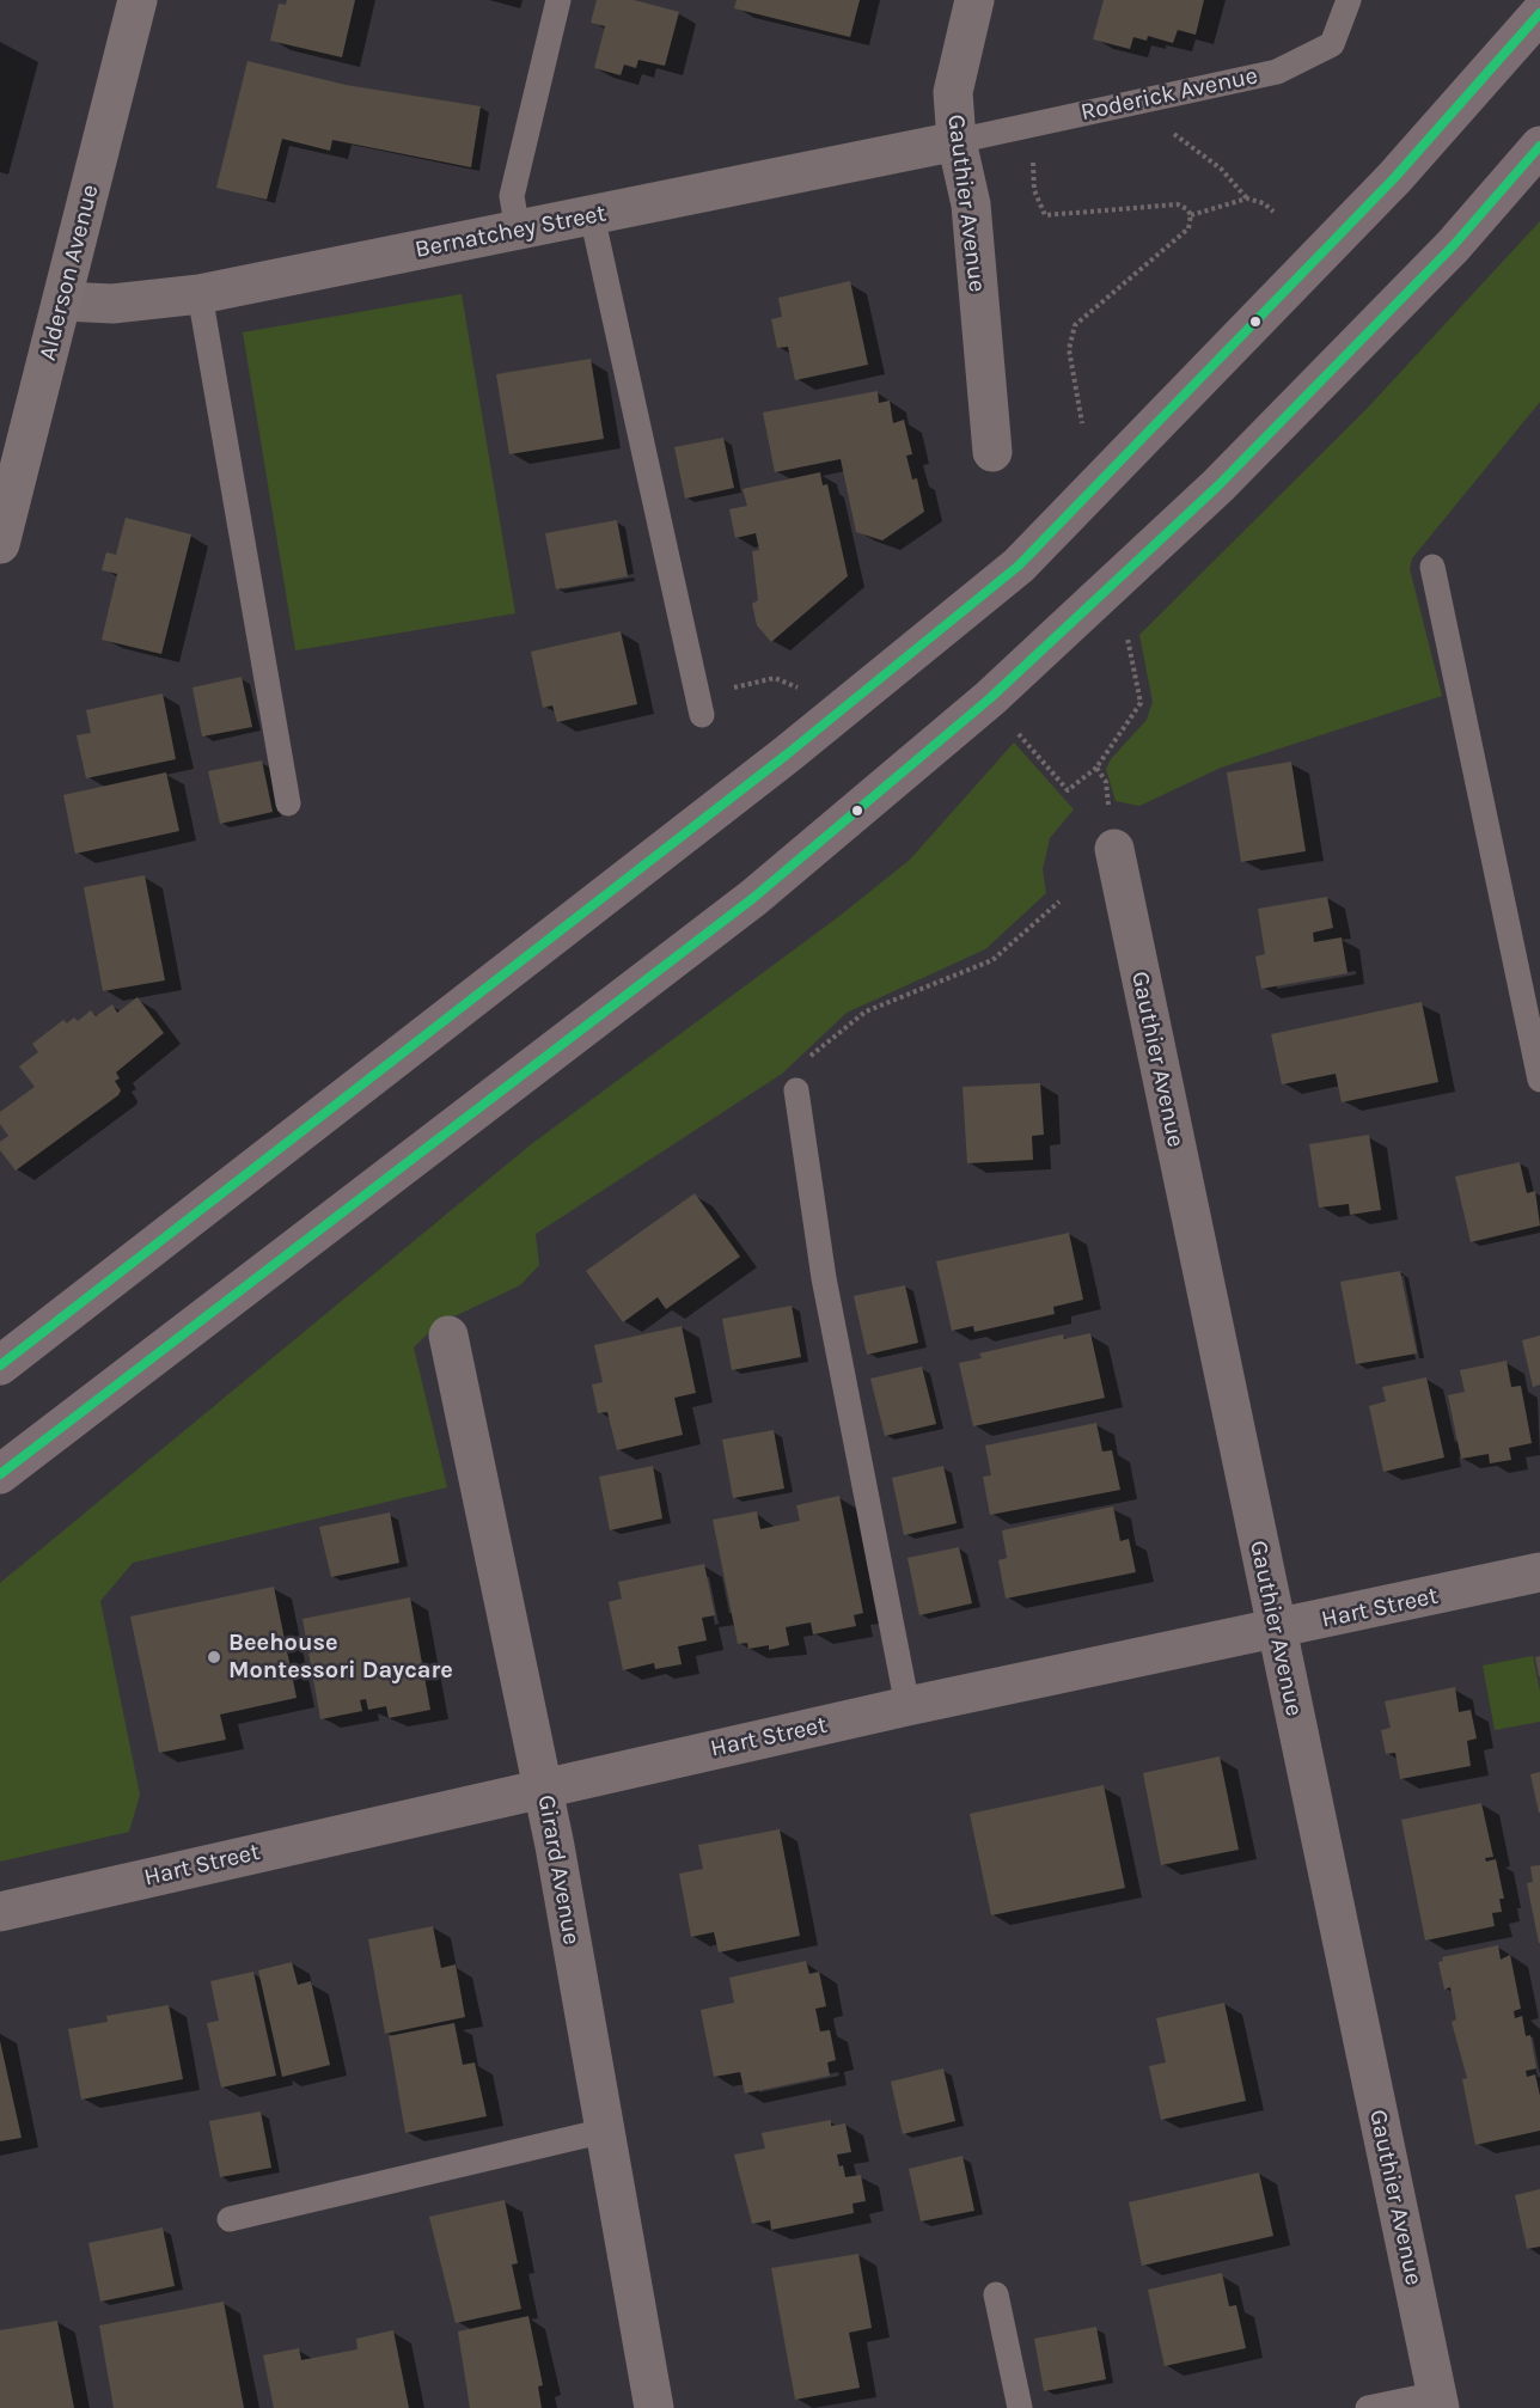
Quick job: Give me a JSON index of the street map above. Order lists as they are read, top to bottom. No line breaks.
{"streets":{"street":["Gauthier Avenue","Bernatchey Street","Alderson Avenue","Hart Street","Girard Avenue"],"lane":["Roderick Avenue"]},"crossings":[["Roderick Avenue","Gauthier Avenue"],["Roderick Avenue","Bernatchey Street"],["Gauthier Avenue","Bernatchey Street"],["Gauthier Avenue","Hart Street"],["Bernatchey Street","Alderson Avenue"],["Hart Street","Girard Avenue"]],"places":["Beehouse Montessori Daycare"]}
